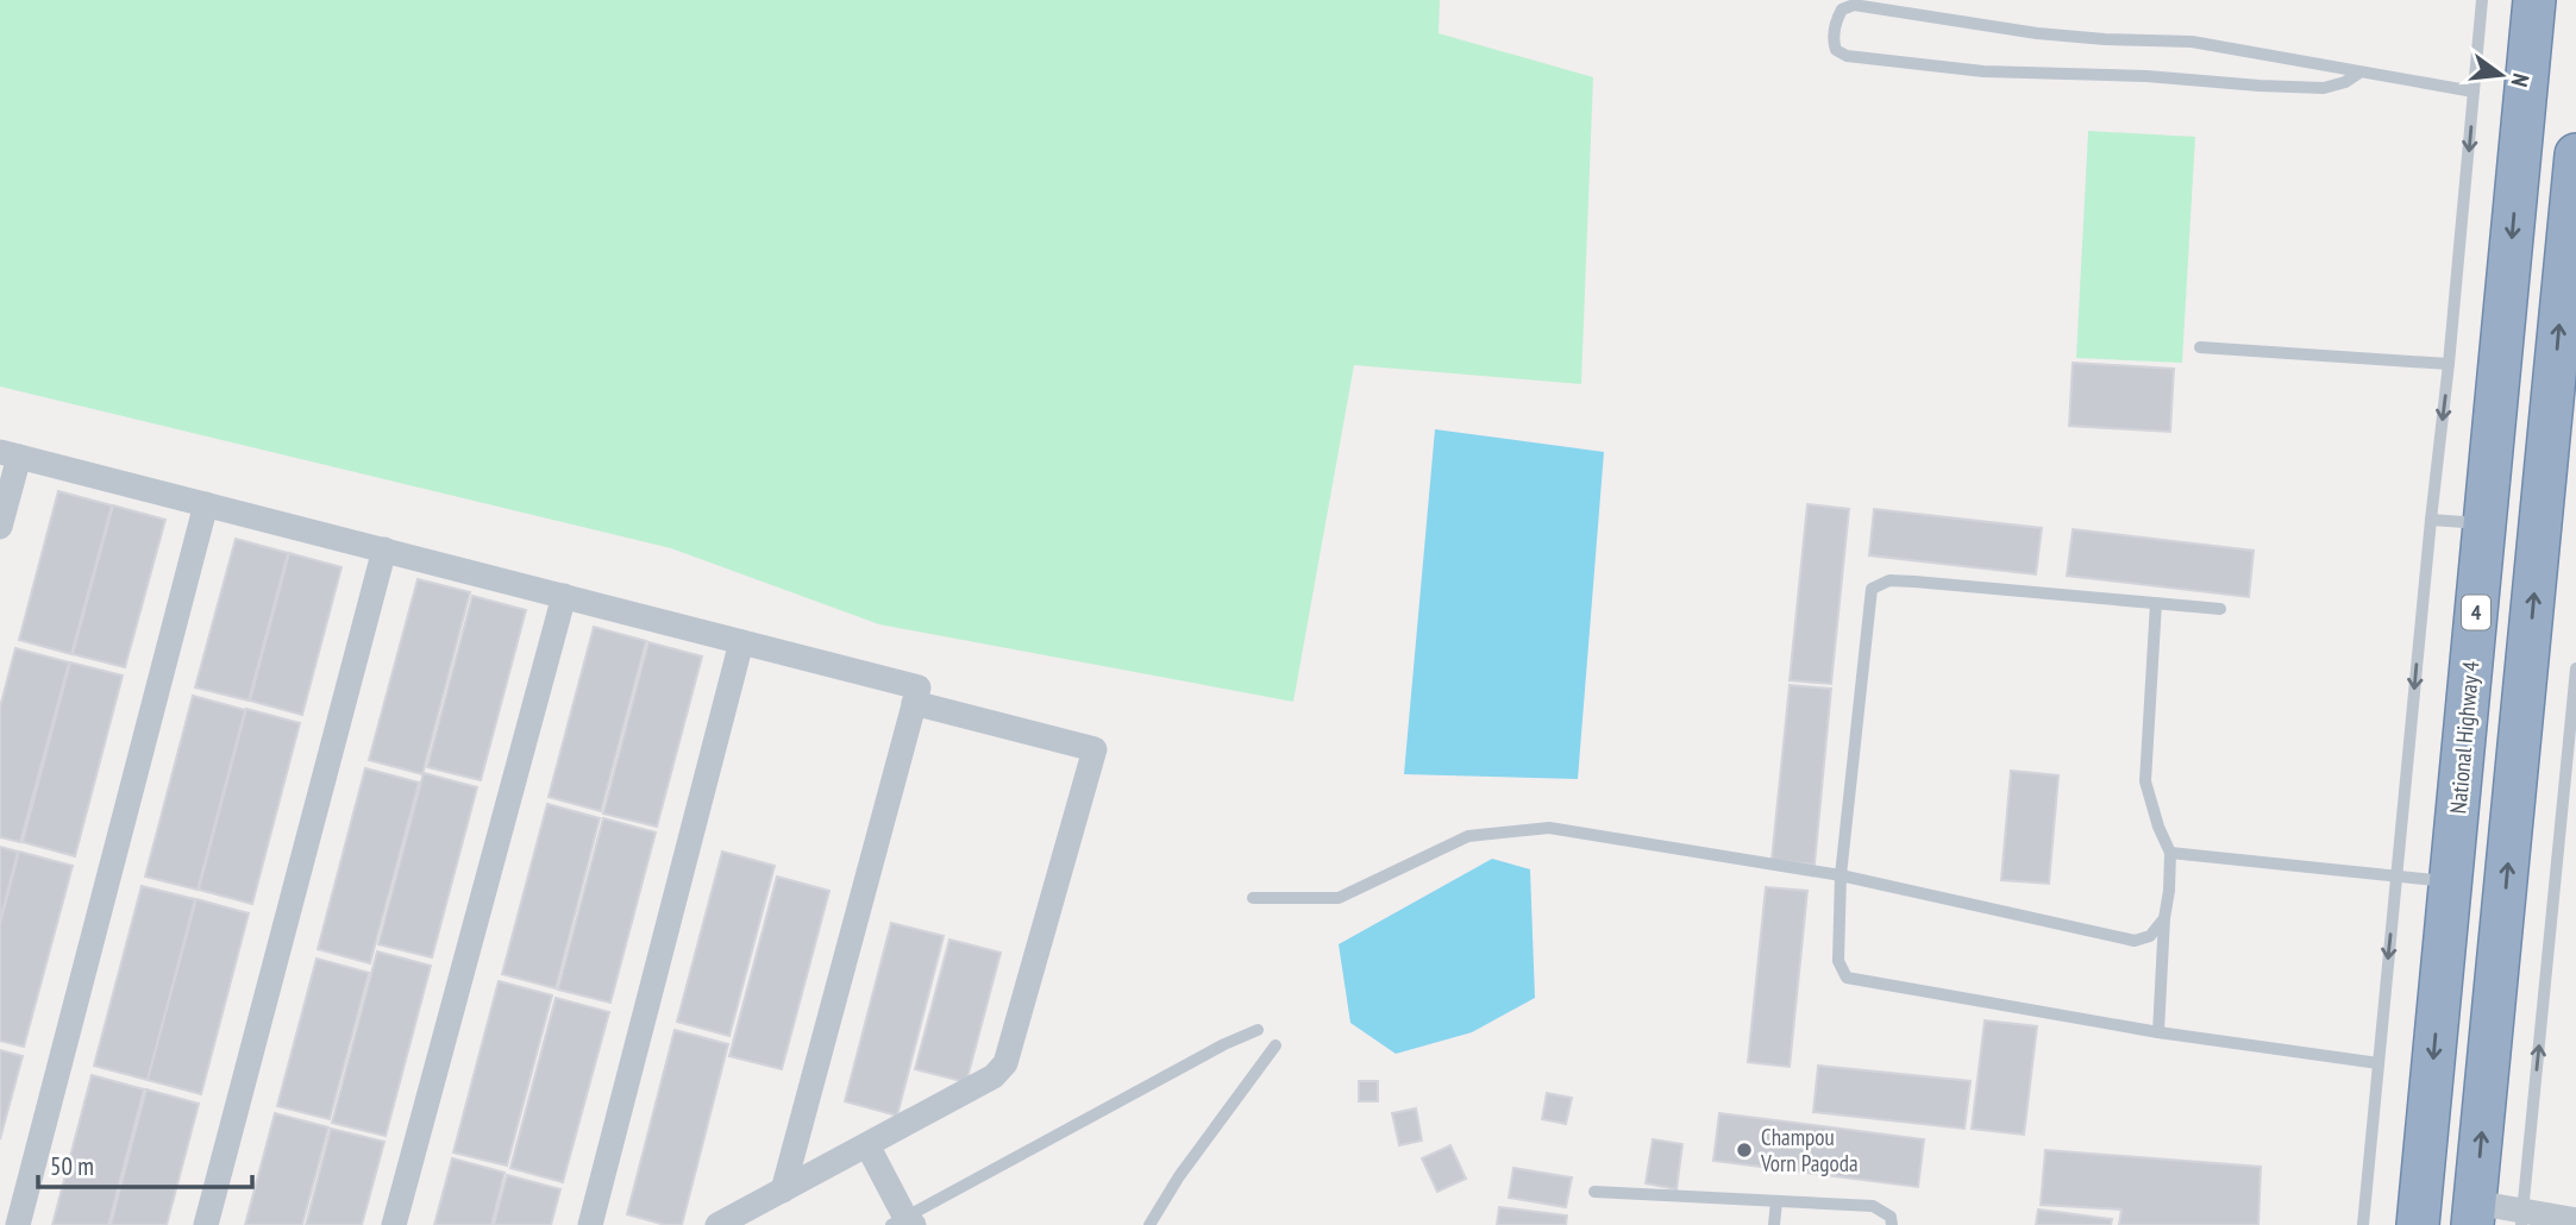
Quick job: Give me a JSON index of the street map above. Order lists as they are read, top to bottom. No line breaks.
{"streets":{"highway":["4","National Highway 4"]},"places":["Champou Vorn Pagoda"],"scale_bar":"50 m","north":"right"}
